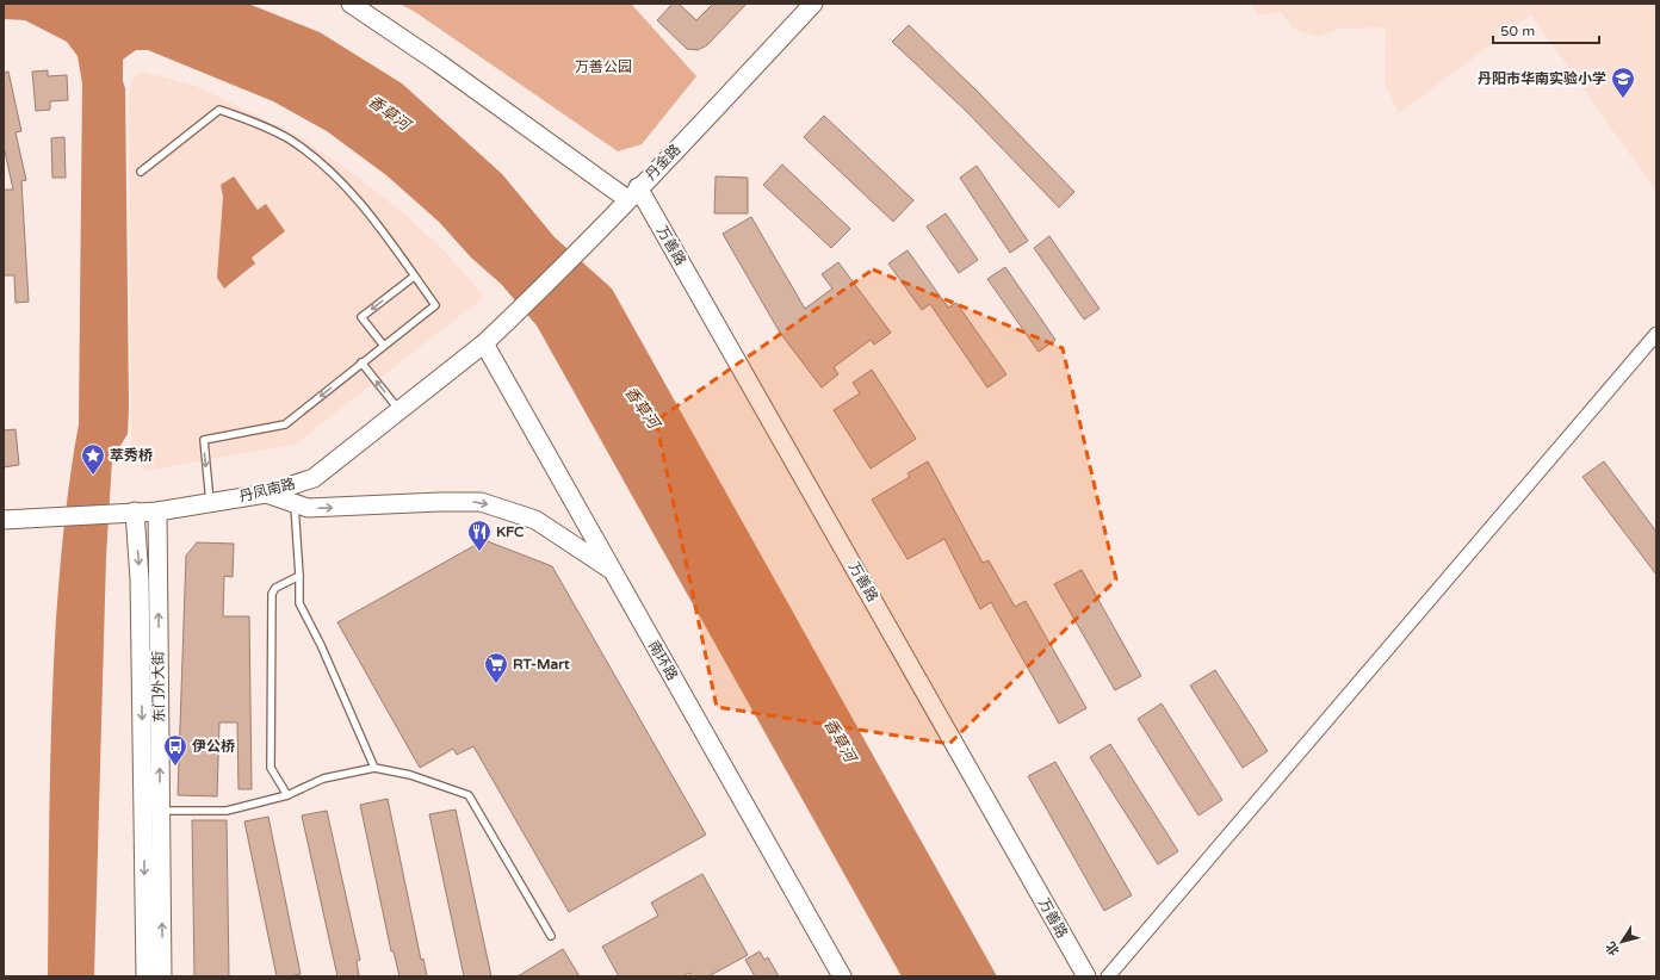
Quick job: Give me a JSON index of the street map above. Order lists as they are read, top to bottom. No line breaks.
{"streets":{"main road":["丹金路","万善路","丹凤南路","南环路","东门外大街"]},"crossings":[["丹金路","万善路"],["丹金路","丹凤南路"],["丹金路","南环路"],["丹凤南路","南环路"],["丹凤南路","东门外大街"]],"water":["香草河"],"parks":["万善公园"],"places":{"school or university":["丹阳市华南实验小学"],"place":["萃秀桥"],"restaurant":["KFC"],"supermarket":["RT-Mart"],"bus stop":["伊公桥"]},"scale_bar":"50 m","north":"bottom left"}
